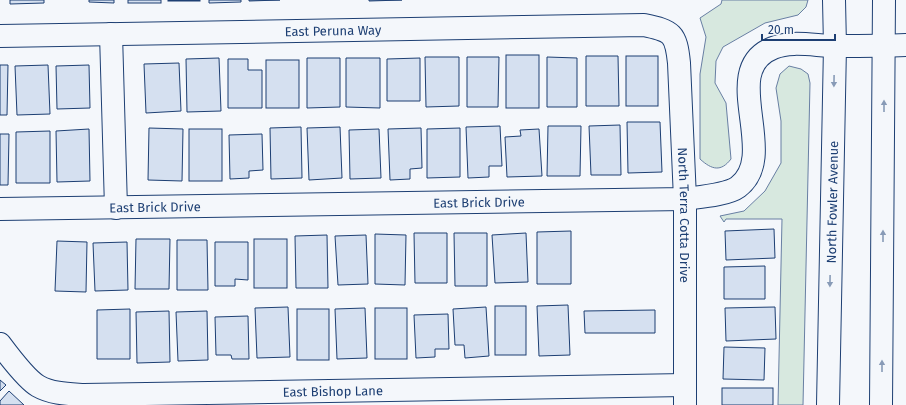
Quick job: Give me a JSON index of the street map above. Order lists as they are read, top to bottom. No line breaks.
{"streets":{"street":["East Peruna Way","East Brick Drive","North Fowler Avenue","North Terra Cotta Drive","East Bishop Lane"]},"crossings":[["East Peruna Way","North Terra Cotta Drive"],["East Brick Drive","North Fowler Avenue"],["East Brick Drive","North Terra Cotta Drive"],["North Terra Cotta Drive","East Bishop Lane"]],"scale_bar":"20 m"}
